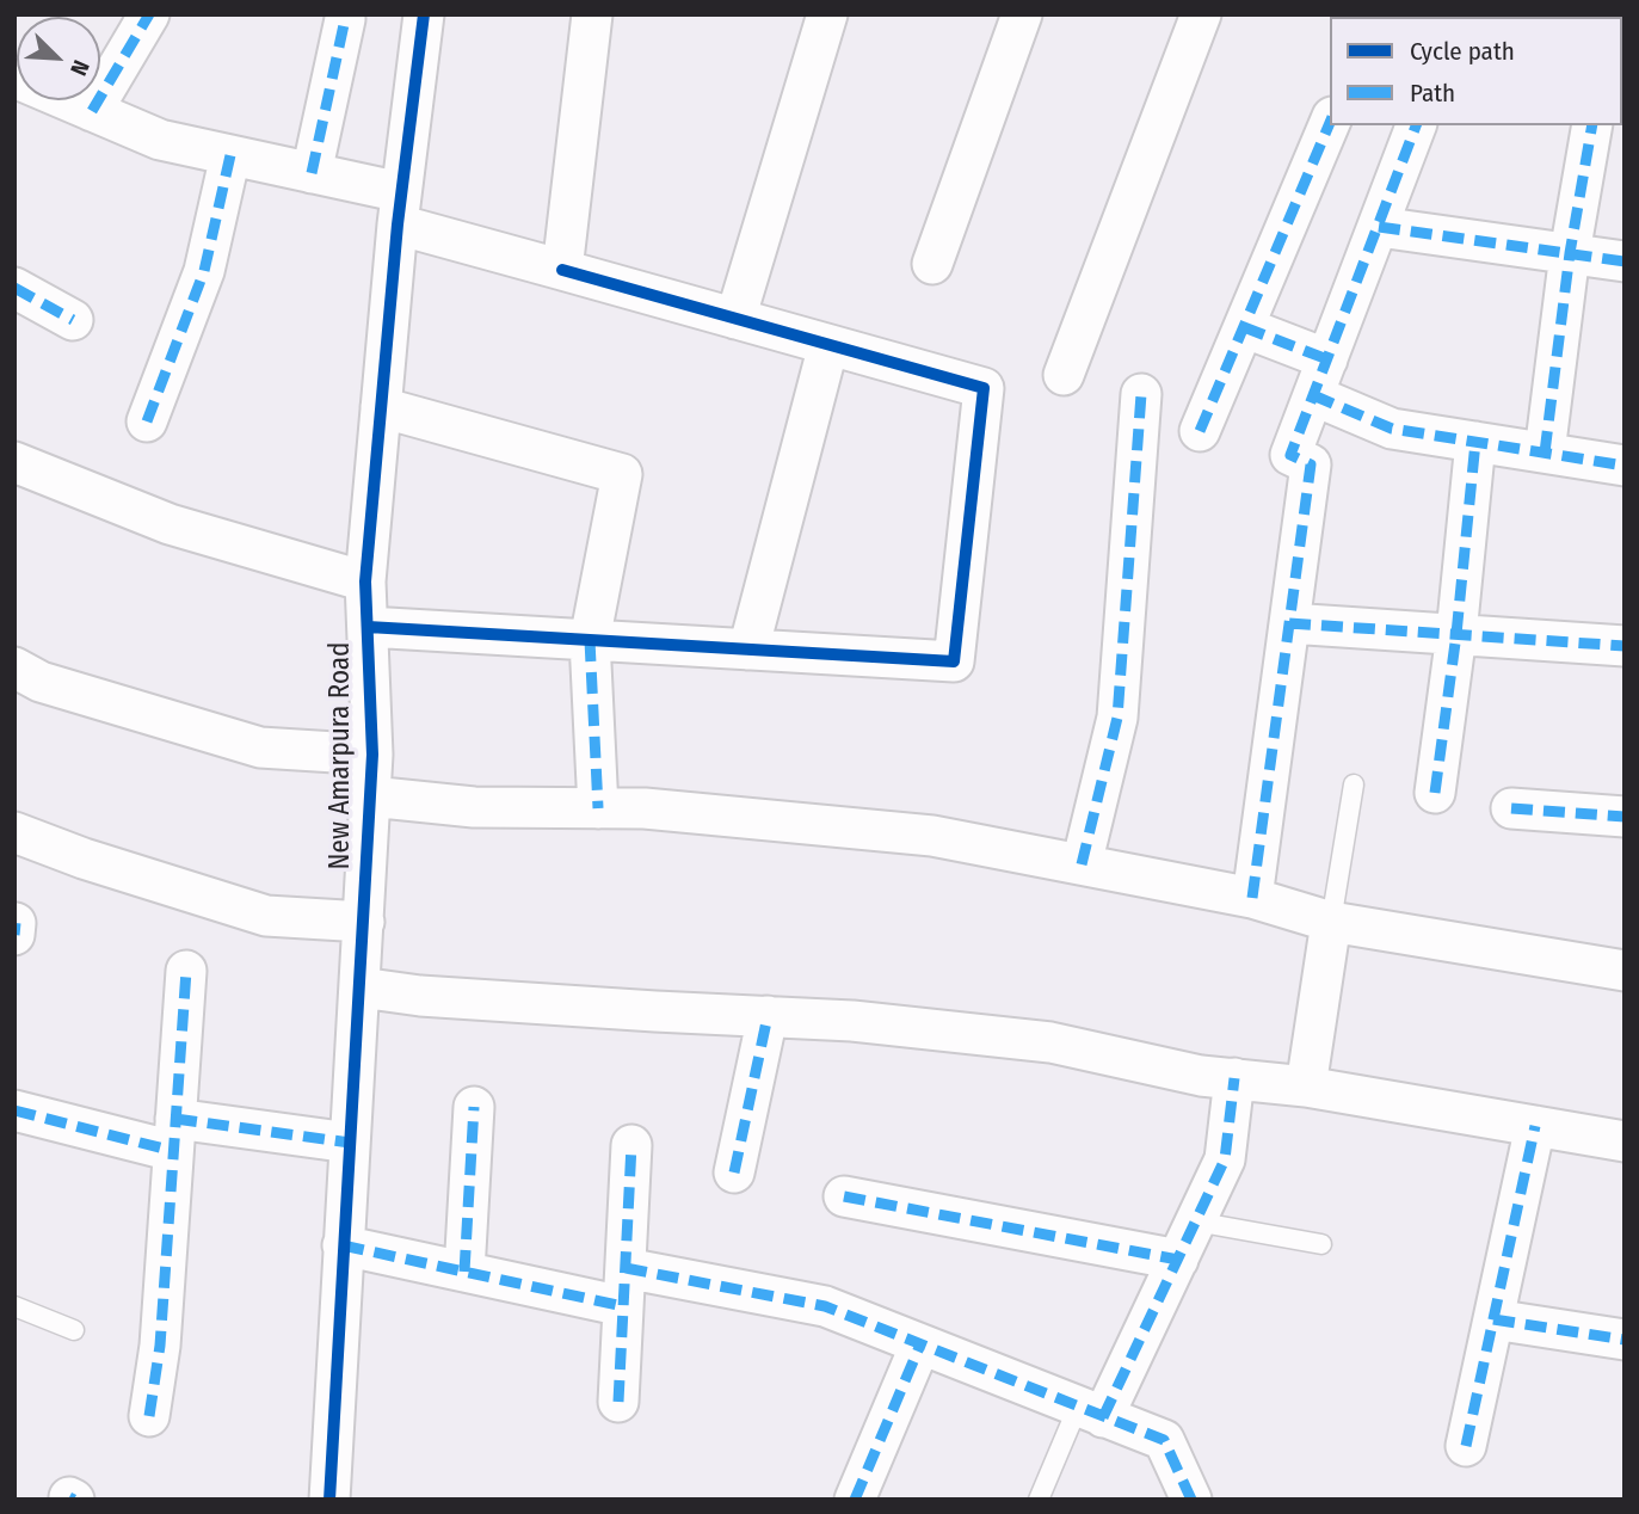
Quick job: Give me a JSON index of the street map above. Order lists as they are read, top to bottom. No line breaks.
{"streets":{"street":["New Amarpura Road"]},"legend":["Cycle path","Path"],"north":"bottom right"}
